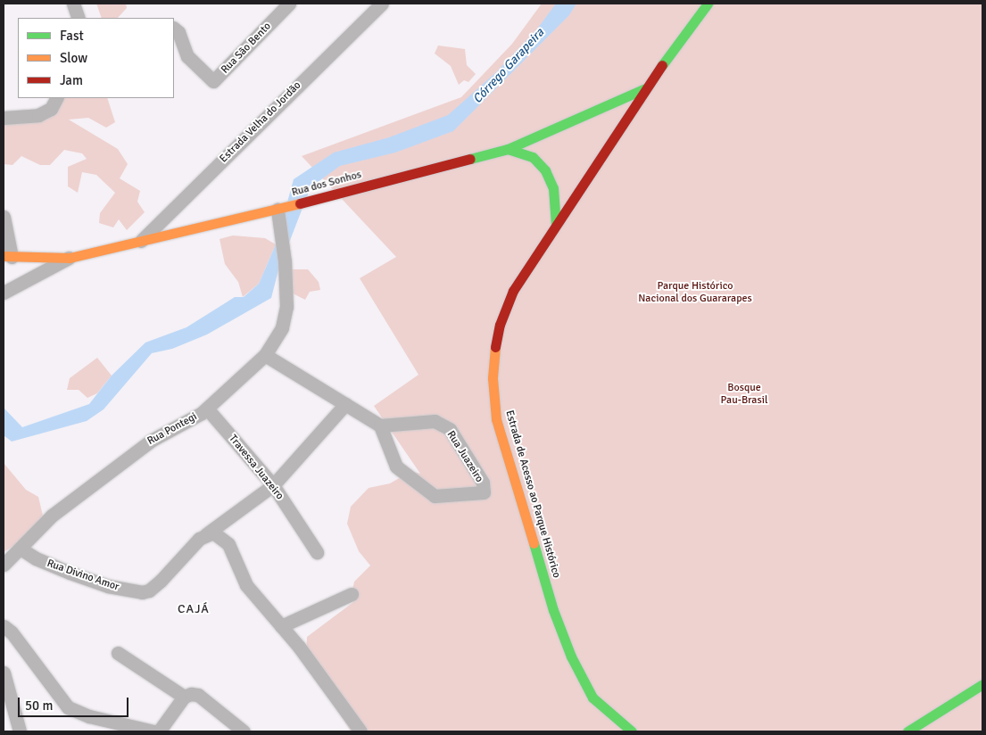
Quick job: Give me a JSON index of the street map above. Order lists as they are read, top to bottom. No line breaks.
{"streets":{"main road":["Rua dos Sonhos","Estrada de Acesso ao Parque Histórico"],"street":["Rua São Bento","Estrada Velha do Jordão","Rua Pontegi","Rua Juazeiro","Travessa Juazeiro","Rua Divino Amor"]},"crossings":[["Estrada Velha do Jordão","Rua dos Sonhos"],["Rua dos Sonhos","Rua Pontegi"],["Rua dos Sonhos","Estrada de Acesso ao Parque Histórico"],["Rua Pontegi","Travessa Juazeiro"],["Rua Pontegi","Rua Divino Amor"],["Travessa Juazeiro","Rua Divino Amor"]],"districts":["CAJÁ"],"water":["Córrego Garapeira"],"parks":["Parque Histórico Nacional dos Guararapes","Bosque Pau-Brasil"],"legend":["Fast","Slow","Jam"],"scale_bar":"50 m"}
